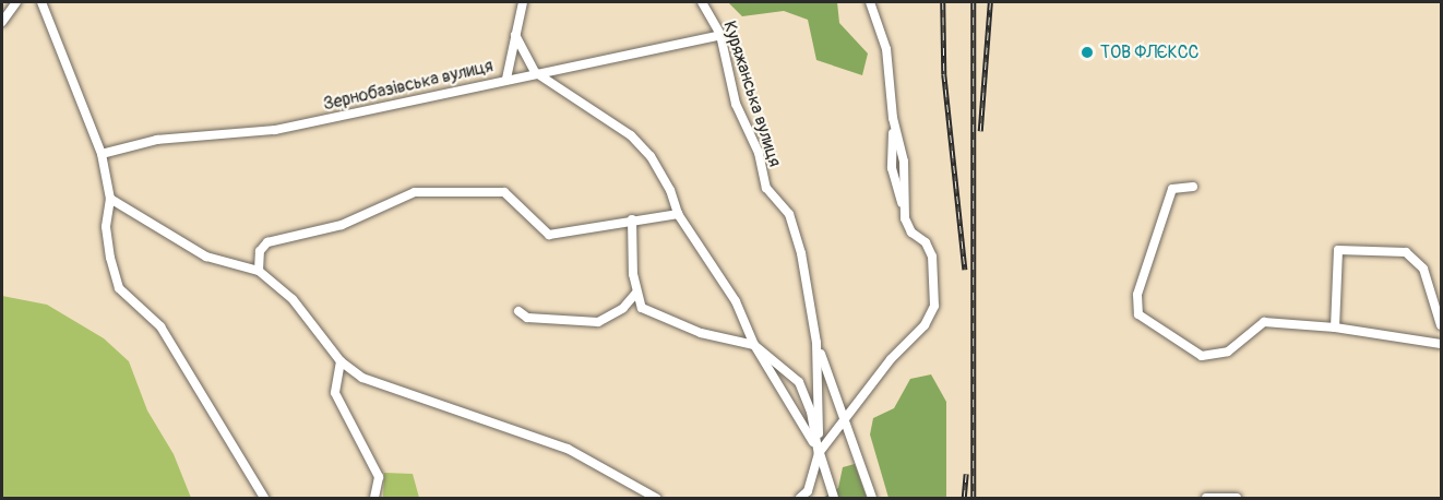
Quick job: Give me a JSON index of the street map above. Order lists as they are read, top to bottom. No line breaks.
{"streets":{"street":["Зернобазівська вулиця","Куряжанська вулиця"]},"crossings":[["Зернобазівська вулиця","Куряжанська вулиця"]],"places":["ТОВ ФЛЄКСС"]}
